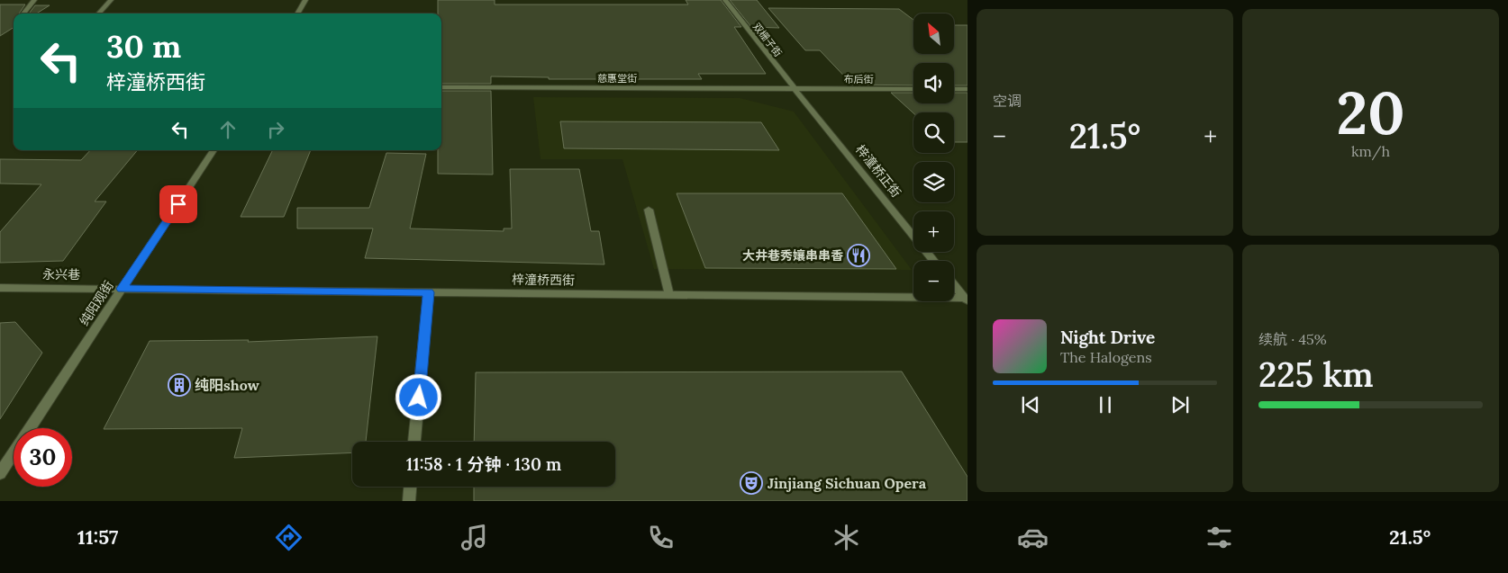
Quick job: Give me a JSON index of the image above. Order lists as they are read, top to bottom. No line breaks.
{"streets":{"street":["双栅子街","慈惠堂街","布后街","梓潼桥正街","永兴巷","梓潼桥西街","纯阳观街"]},"crossings":[["双栅子街","慈惠堂街"],["双栅子街","布后街"],["双栅子街","梓潼桥正街"],["慈惠堂街","布后街"],["慈惠堂街","梓潼桥正街"],["布后街","梓潼桥正街"],["永兴巷","梓潼桥西街"],["永兴巷","纯阳观街"],["梓潼桥西街","纯阳观街"]],"places":{"restaurant":["大井巷秀孃串串香"],"building":["纯阳show"],"theatre":["Jinjiang Sichuan Opera"]},"north":"top left","page":{"tile":["空调",["20","km/h"],["续航 · 45%","225 km"]],"map_buttons":["+","−"],"turn":["30 m","梓潼桥西街"],"heat":["−","21.5°","+"],"song":["Night Drive","The Halogens"],"limit":"30","trip":"11:58 · 1 分钟 · 130 m","tabs":["11:57","21.5°"]}}
